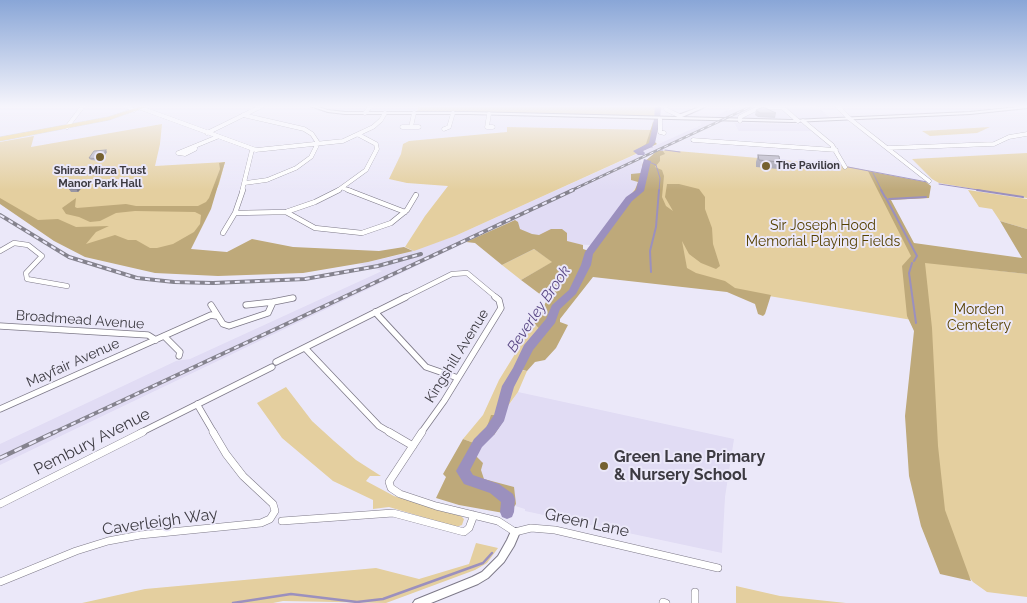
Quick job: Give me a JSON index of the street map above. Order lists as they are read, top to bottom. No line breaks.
{"streets":{"street":["Broadmead Avenue","Kingshill Avenue","Mayfair Avenue","Pembury Avenue","Caverleigh Way","Green Lane"]},"crossings":[["Broadmead Avenue","Mayfair Avenue"],["Kingshill Avenue","Pembury Avenue"],["Pembury Avenue","Caverleigh Way"]],"water":["Beverley Brook"],"parks":["Sir Joseph Hood Memorial Playing Fields","Morden Cemetery"],"places":["Shiraz Mirza Trust Manor Park Hall","The Pavilion","Green Lane Primary & Nursery School"]}
